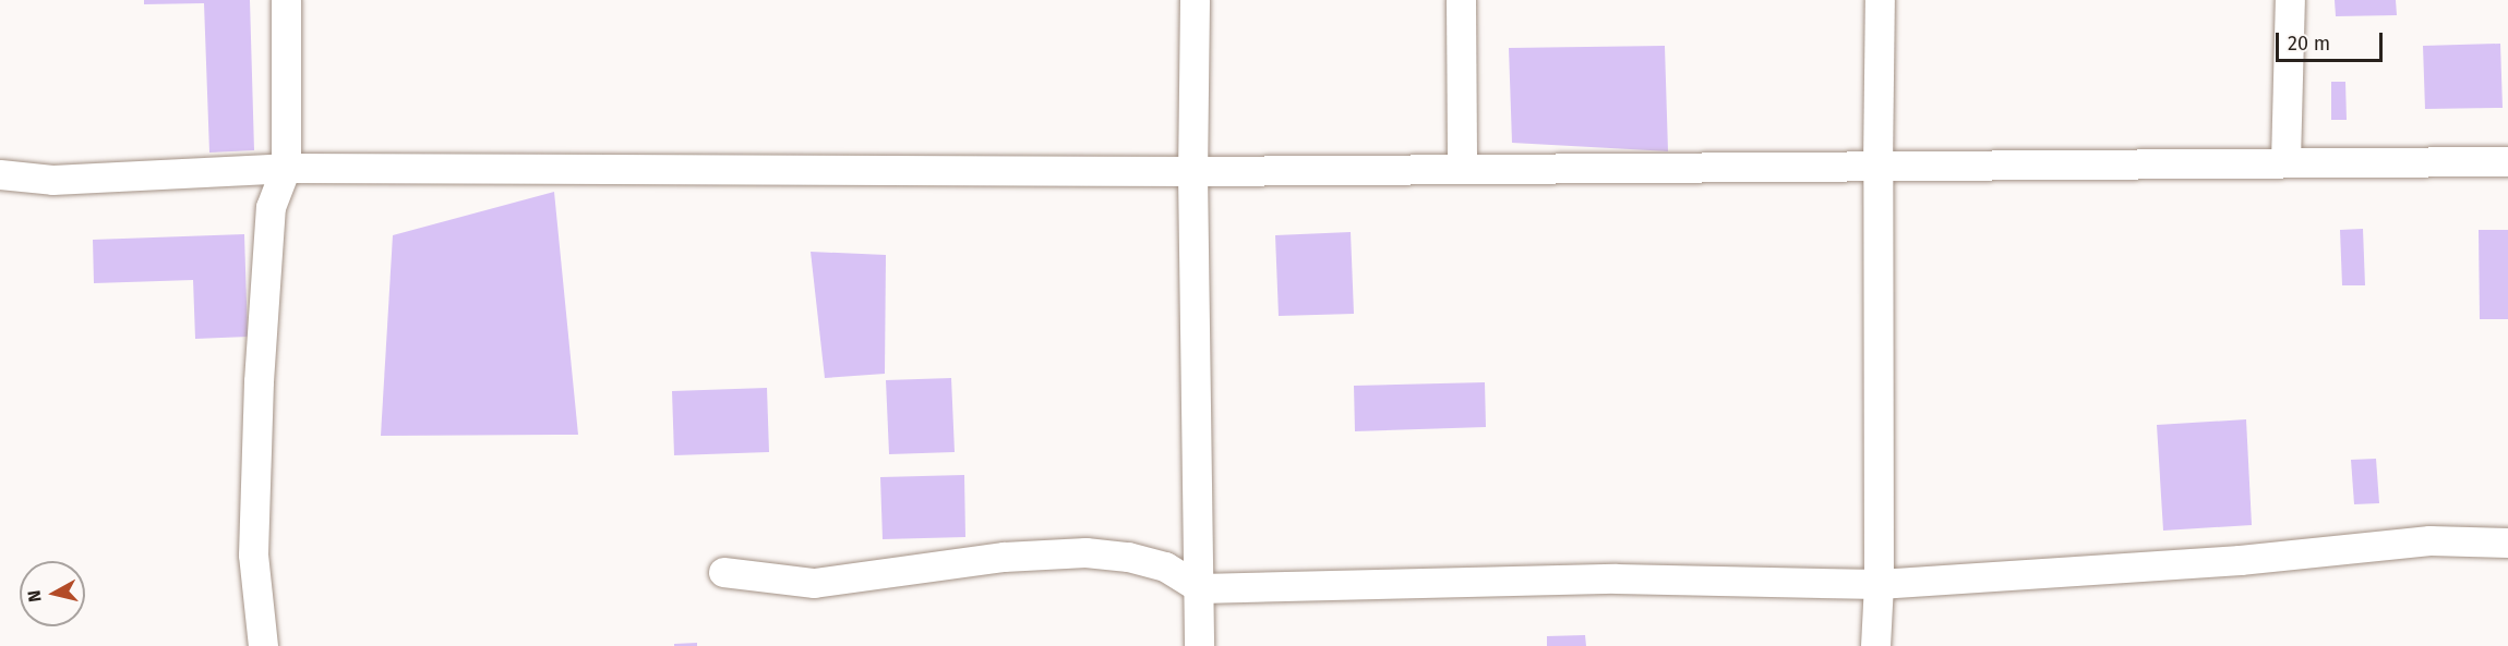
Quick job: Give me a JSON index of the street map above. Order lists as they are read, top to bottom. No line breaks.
{"scale_bar":"20 m","north":"left"}
